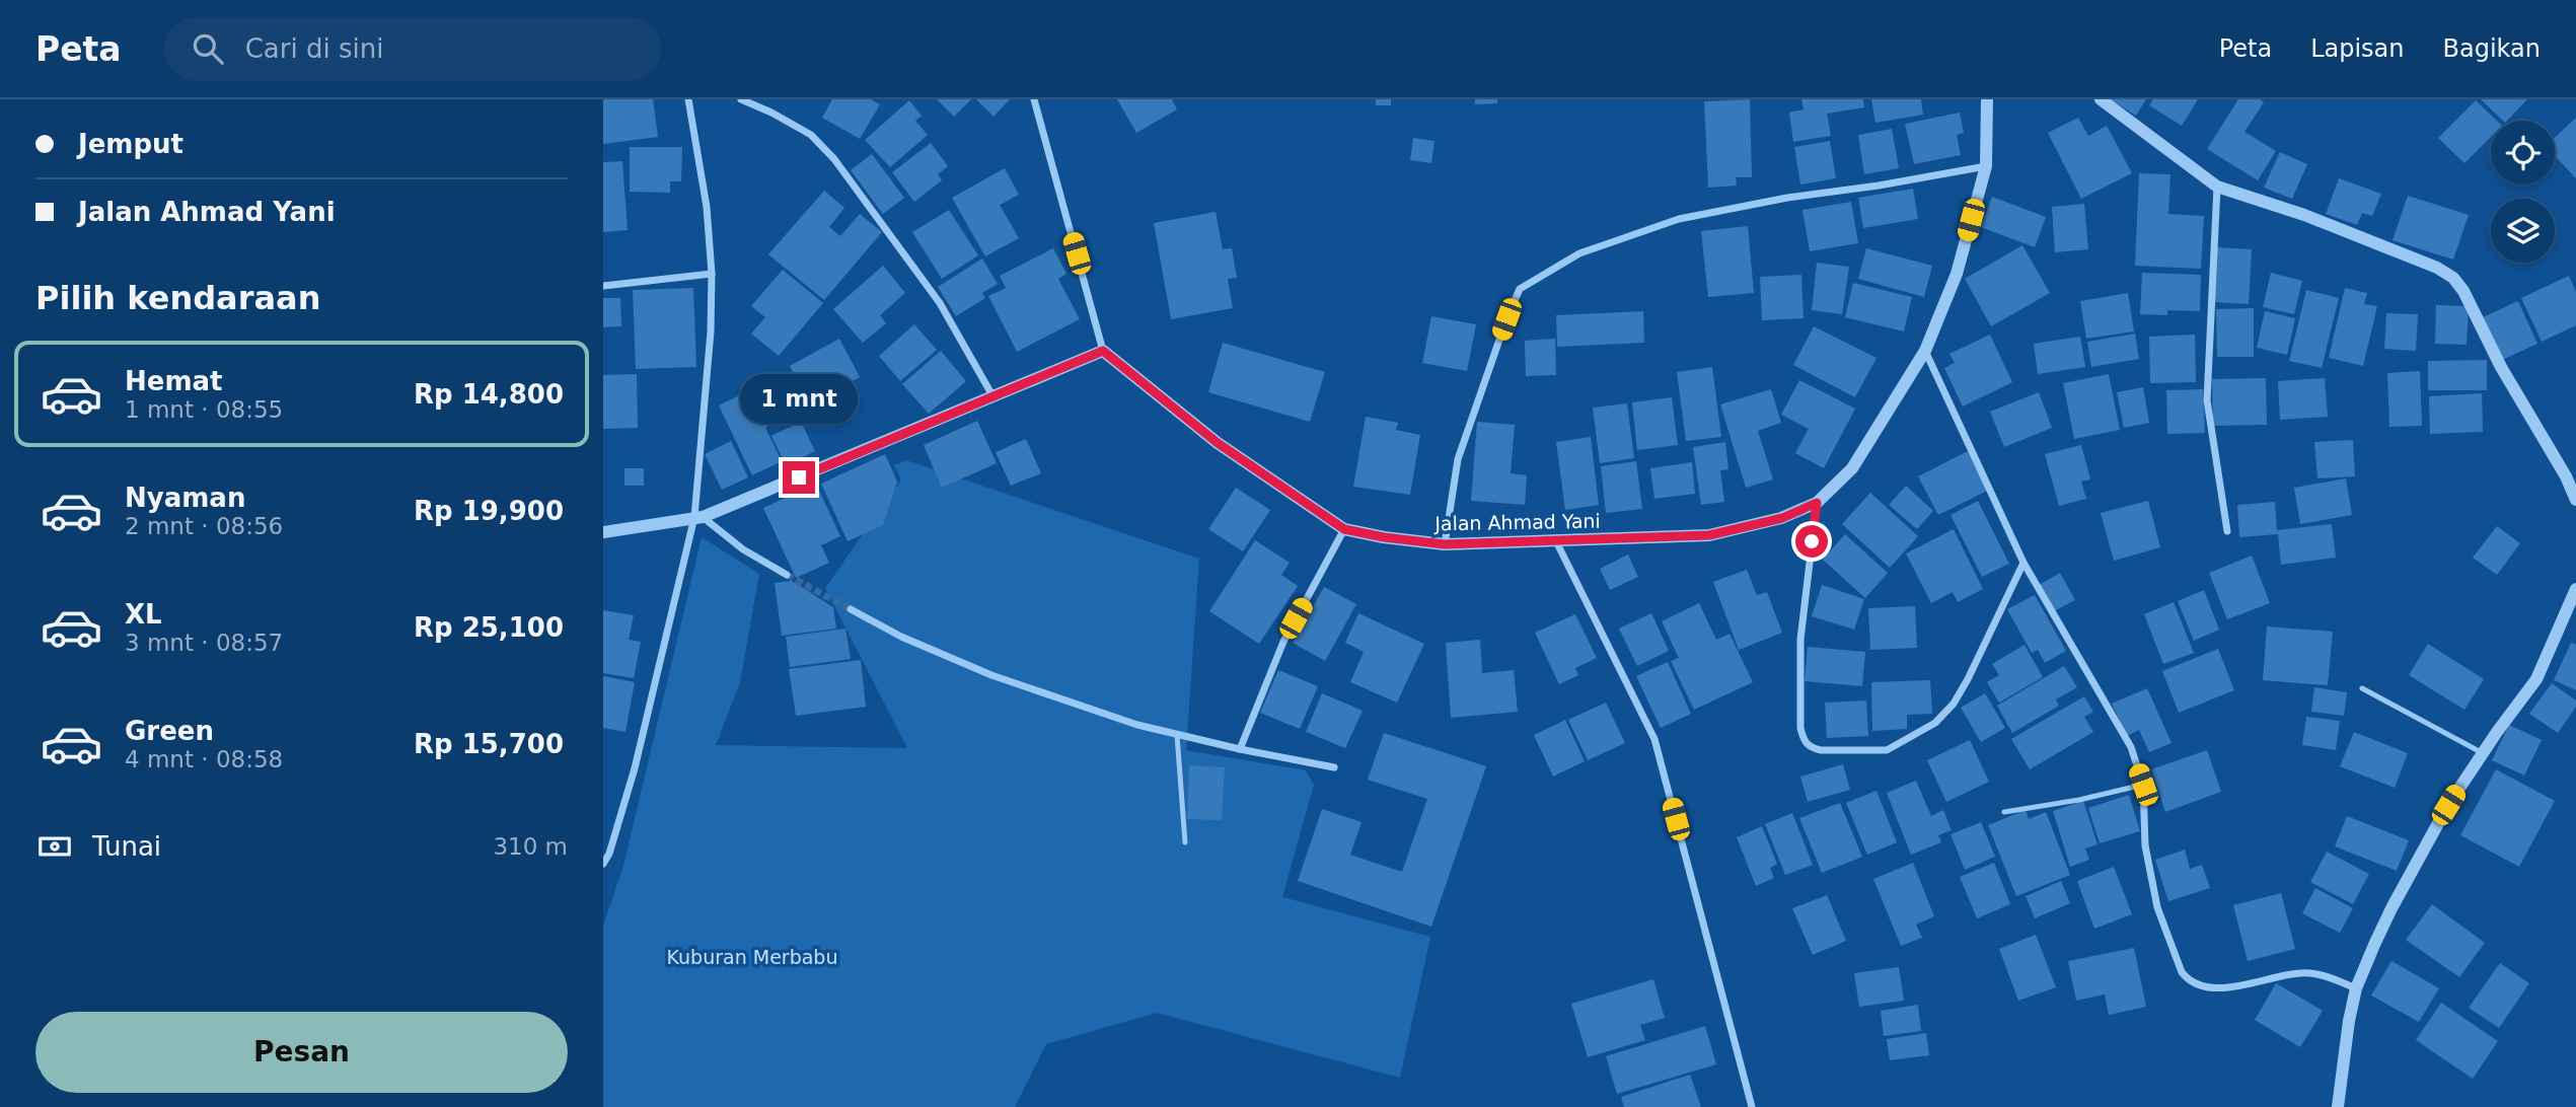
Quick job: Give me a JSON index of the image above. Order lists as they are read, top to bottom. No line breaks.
{"streets":{"street":["Jalan Ahmad Yani"]},"parks":["Kuburan Merbabu"],"page":{"header":"Peta","search":"Cari di sini","nav":["Peta","Lapisan","Bagikan"],"banner":["Jemput","Jalan Ahmad Yani"],"heading":"Pilih kendaraan","list":[{"name":"Hemat","note":"1 mnt · 08:55","value":"Rp 14,800"},{"name":"Nyaman","note":"2 mnt · 08:56","value":"Rp 19,900"},{"name":"XL","note":"3 mnt · 08:57","value":"Rp 25,100"},{"name":"Green","note":"4 mnt · 08:58","value":"Rp 15,700"}],"bubble":"1 mnt","pay":["Tunai","310 m"],"buttons":"Pesan"}}
